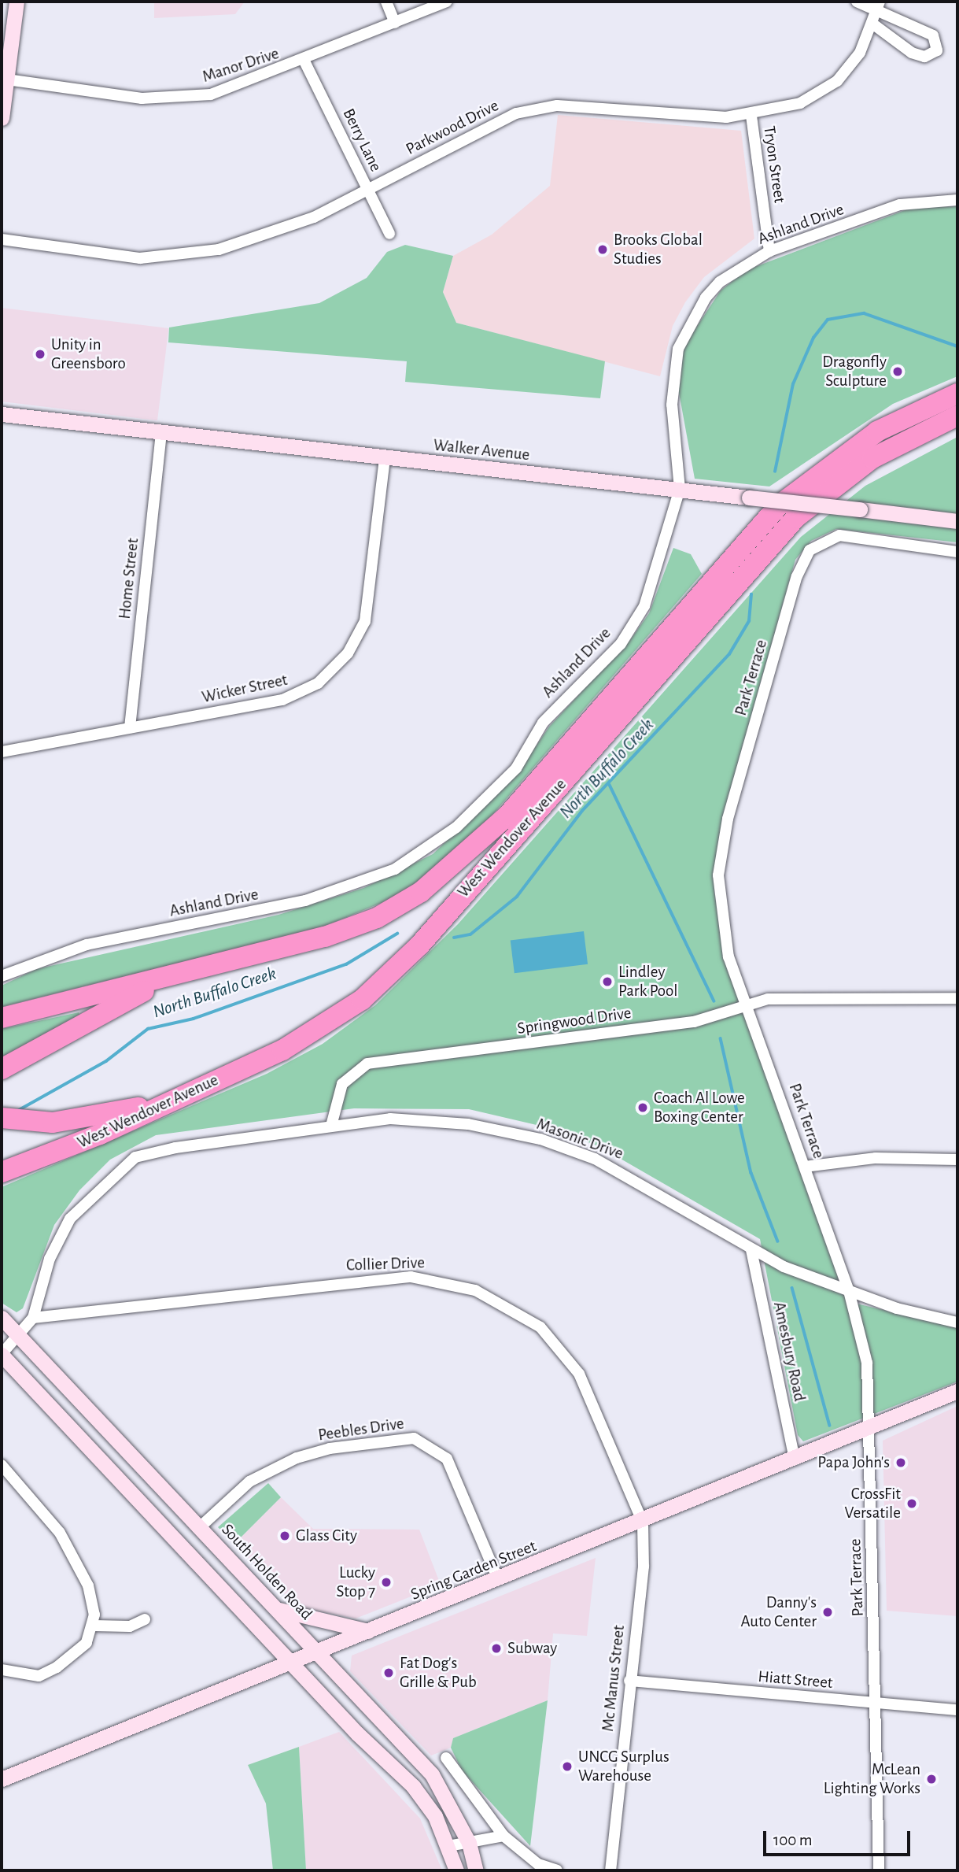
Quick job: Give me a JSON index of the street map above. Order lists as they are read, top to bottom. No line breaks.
{"streets":{"highway":["West Wendover Avenue"],"main road":["Walker Avenue","Spring Garden Street","South Holden Road"],"street":["Manor Drive","Parkwood Drive","Berry Lane","Tryon Street","Ashland Drive","Home Street","Park Terrace","Wicker Street","Springwood Drive","Masonic Drive","Collier Drive","Amesbury Road","Peebles Drive","Mc Manus Street","Hiatt Street"]},"crossings":[["Manor Drive","Berry Lane"],["Parkwood Drive","Berry Lane"],["Parkwood Drive","Tryon Street"],["Tryon Street","Ashland Drive"],["Ashland Drive","Walker Avenue"],["Walker Avenue","Home Street"],["Walker Avenue","Wicker Street"],["Home Street","Wicker Street"],["Park Terrace","Springwood Drive"],["Park Terrace","Masonic Drive"],["Park Terrace","Spring Garden Street"],["Park Terrace","Hiatt Street"],["Springwood Drive","Masonic Drive"],["Masonic Drive","Collier Drive"],["Masonic Drive","Amesbury Road"],["Masonic Drive","South Holden Road"],["Collier Drive","Spring Garden Street"],["Collier Drive","Mc Manus Street"],["Amesbury Road","Spring Garden Street"],["Peebles Drive","Spring Garden Street"],["Peebles Drive","South Holden Road"],["Spring Garden Street","South Holden Road"],["Spring Garden Street","Mc Manus Street"],["Mc Manus Street","Hiatt Street"]],"water":["North Buffalo Creek"],"places":["Brooks Global Studies","Unity in Greensboro","Dragonfly Sculpture","Lindley Park Pool","Coach Al Lowe Boxing Center","Papa John's","CrossFit Versatile","Glass City","Lucky Stop 7","Danny's Auto Center","Subway","Fat Dog's Grille & Pub","UNCG Surplus Warehouse","McLean Lighting Works"],"scale_bar":"100 m"}
